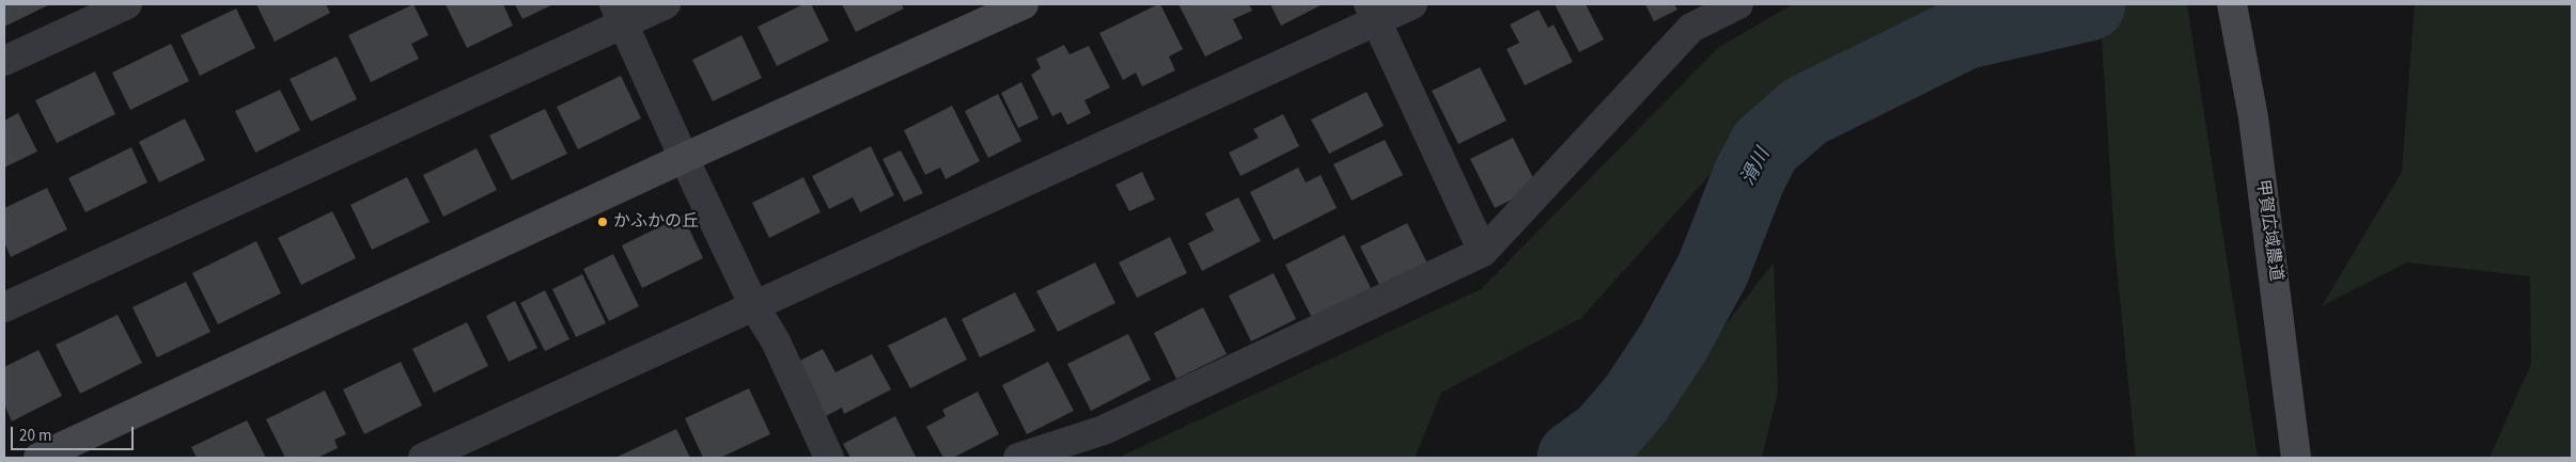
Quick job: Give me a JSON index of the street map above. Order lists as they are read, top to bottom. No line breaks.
{"streets":{"street":["甲賀広域農道"]},"water":["滑川"],"places":["かふかの丘"],"scale_bar":"20 m"}
